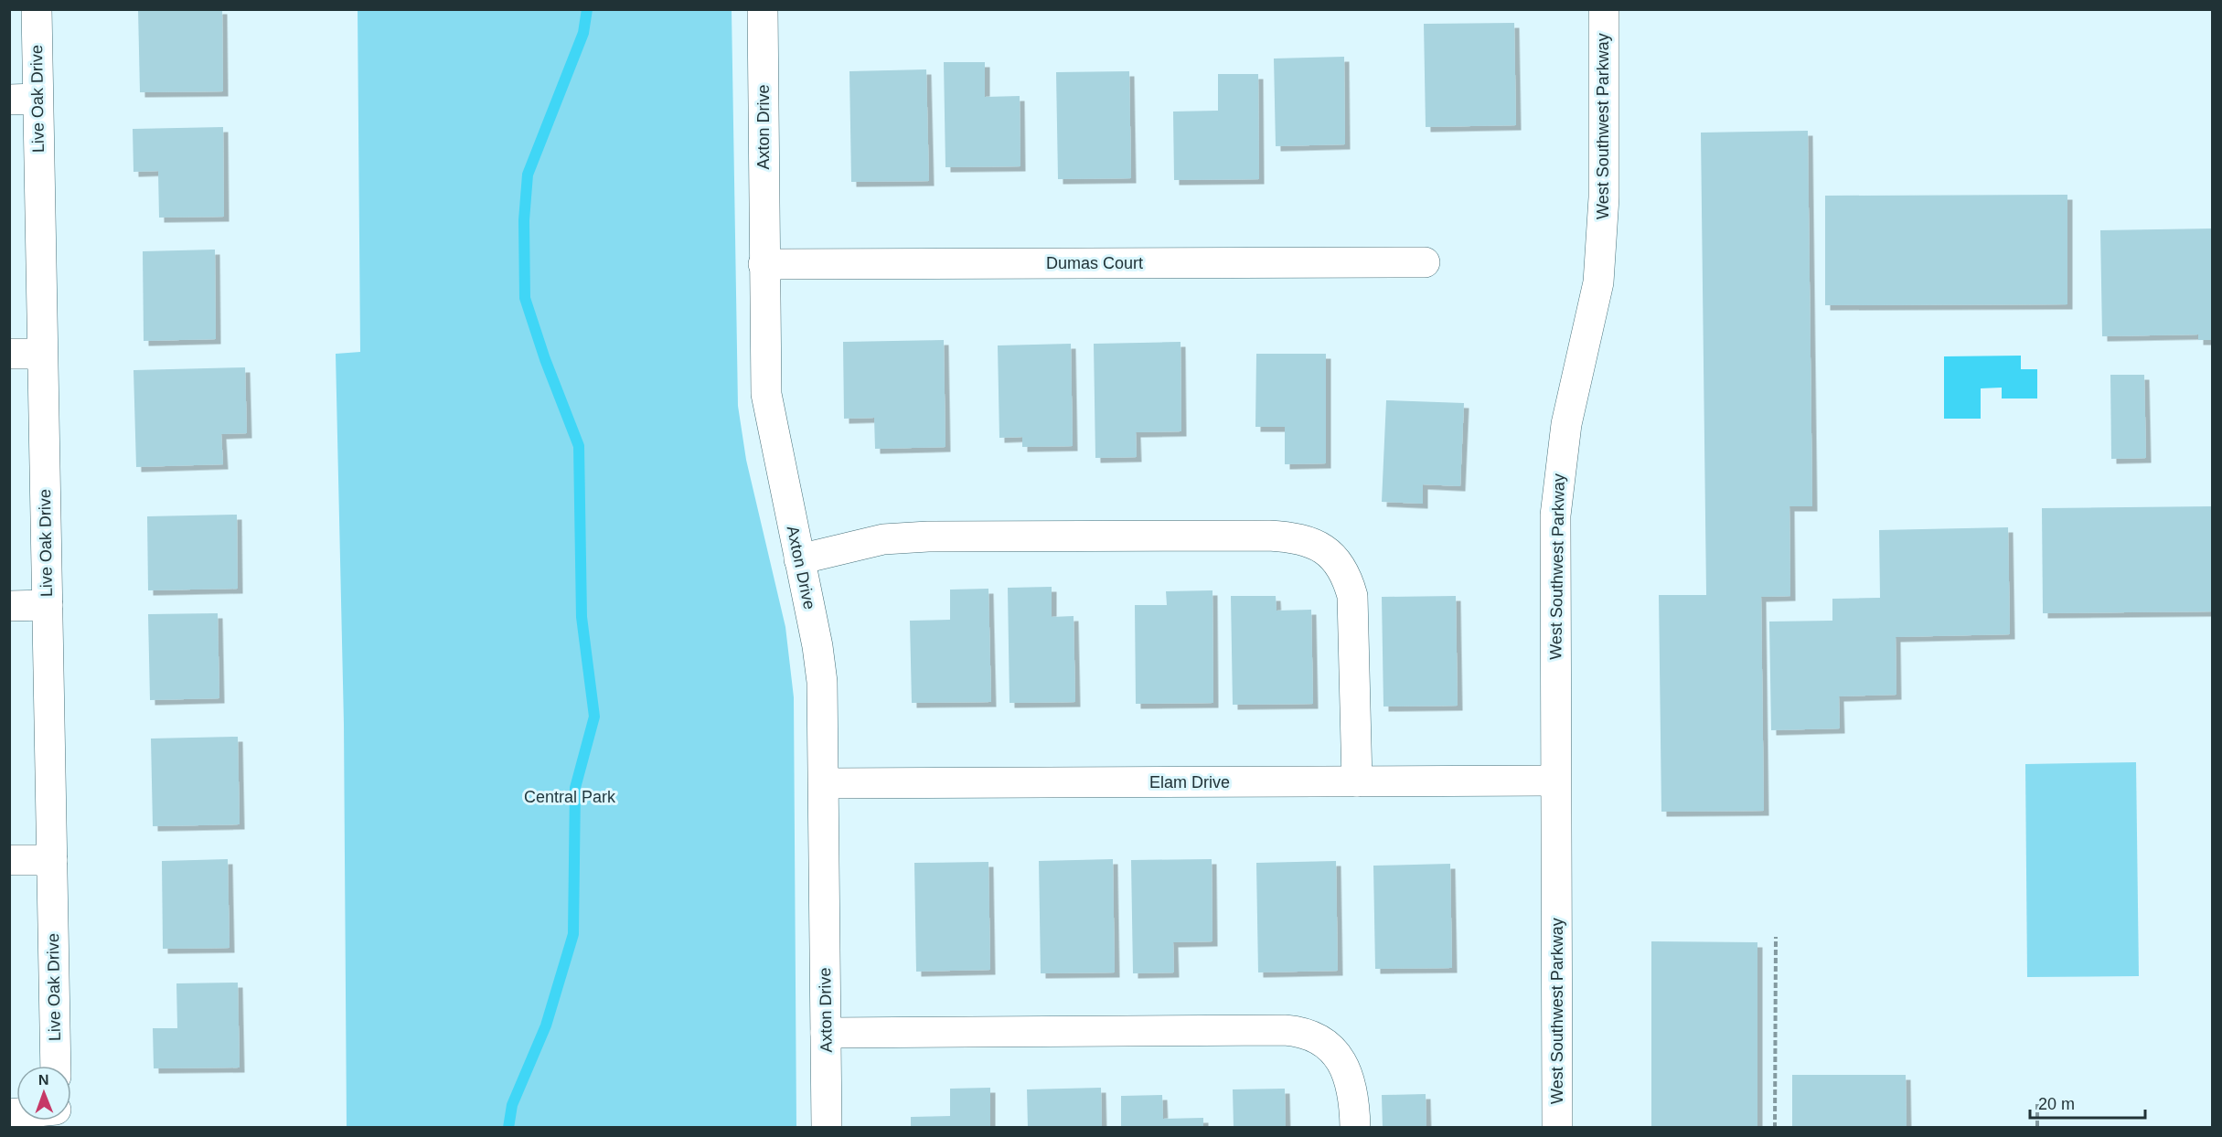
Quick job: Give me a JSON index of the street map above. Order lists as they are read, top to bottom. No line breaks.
{"streets":{"street":["Live Oak Drive","West Southwest Parkway","Axton Drive","Dumas Court","Elam Drive"]},"crossings":[["West Southwest Parkway","Elam Drive"],["Axton Drive","Dumas Court"],["Axton Drive","Elam Drive"]],"parks":["Central Park"],"scale_bar":"20 m","north":"top"}
